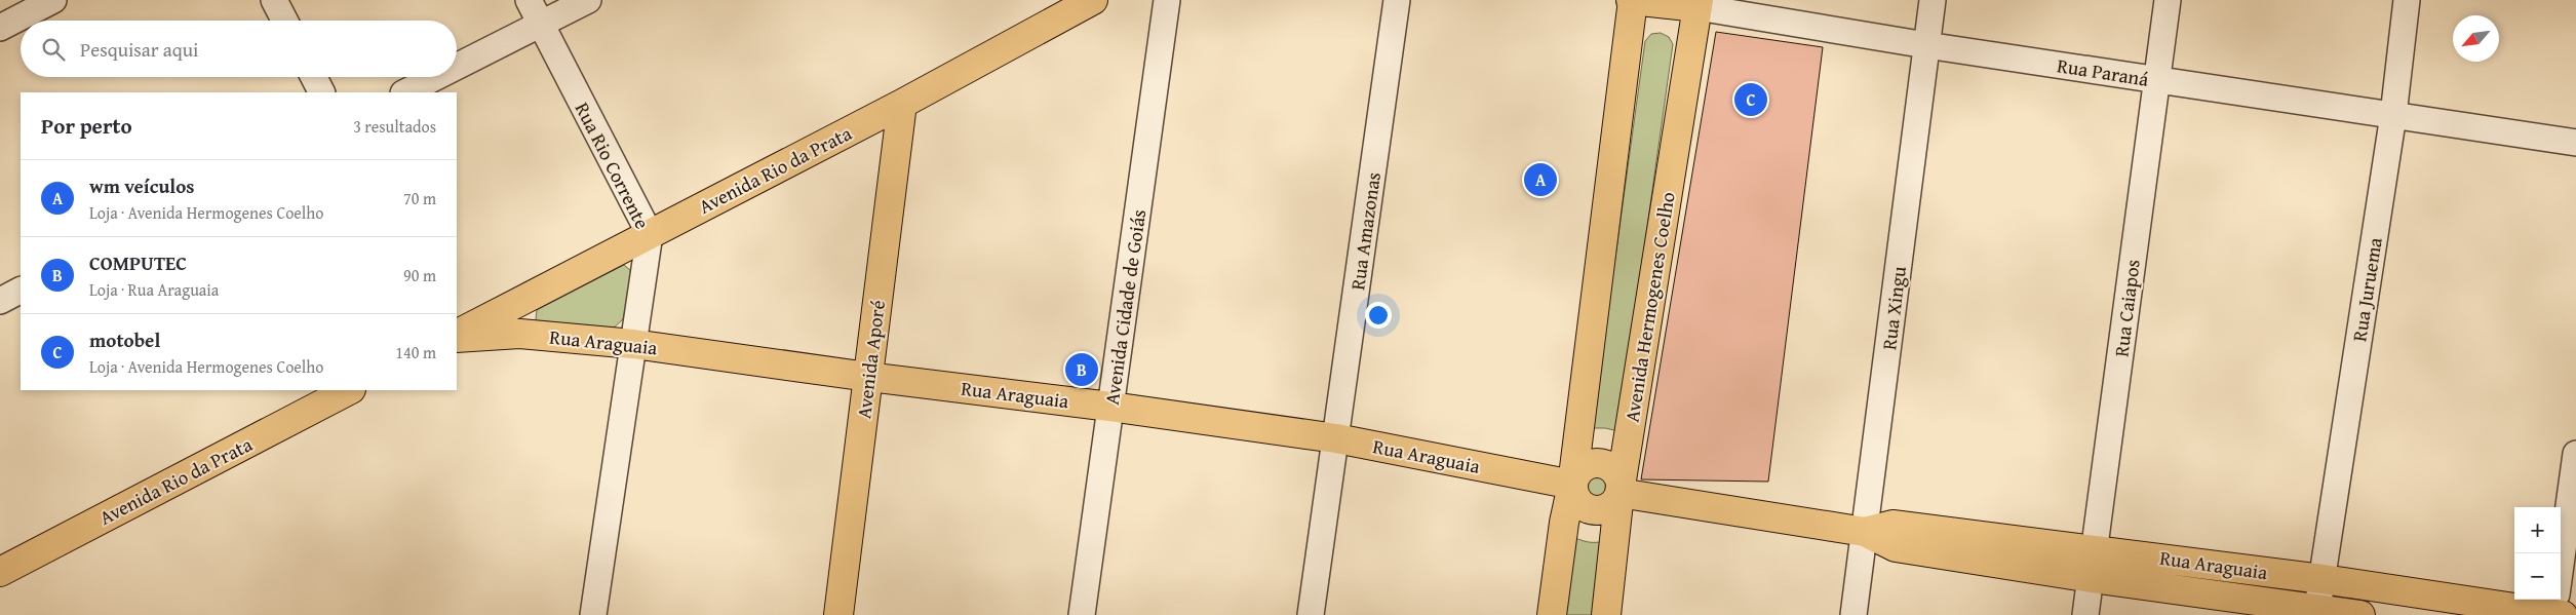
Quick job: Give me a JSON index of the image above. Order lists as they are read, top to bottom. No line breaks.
{"streets":{"main road":["Rua Paraná","Avenida Rio da Prata","Avenida Hermogenes Coelho","Rua Araguaia","Avenida Aporé"],"street":["Rua Rio Corrente","Rua Amazonas","Rua Juruema","Avenida Cidade de Goiás","Rua Xingu","Rua Caiapos"]},"crossings":[["Rua Paraná","Rua Juruema"],["Rua Paraná","Avenida Hermogenes Coelho"],["Rua Paraná","Rua Xingu"],["Rua Paraná","Rua Caiapos"],["Rua Rio Corrente","Avenida Rio da Prata"],["Rua Rio Corrente","Rua Araguaia"],["Avenida Rio da Prata","Avenida Aporé"],["Rua Amazonas","Rua Araguaia"],["Rua Juruema","Rua Araguaia"],["Avenida Cidade de Goiás","Rua Araguaia"],["Avenida Hermogenes Coelho","Rua Araguaia"],["Rua Xingu","Rua Araguaia"],["Rua Caiapos","Rua Araguaia"],["Rua Araguaia","Avenida Aporé"]],"north":"bottom left","page":{"search":"Pesquisar aqui","pins":["C","A","B"],"heading":["Por perto","3 resultados"],"list":[{"mark":"A","name":"wm veículos","note":"Loja · Avenida Hermogenes Coelho","value":"70 m"},{"mark":"B","name":"COMPUTEC","note":"Loja · Rua Araguaia","value":"90 m"},{"mark":"C","name":"motobel","note":"Loja · Avenida Hermogenes Coelho","value":"140 m"}],"map_buttons":["+","−"]}}
